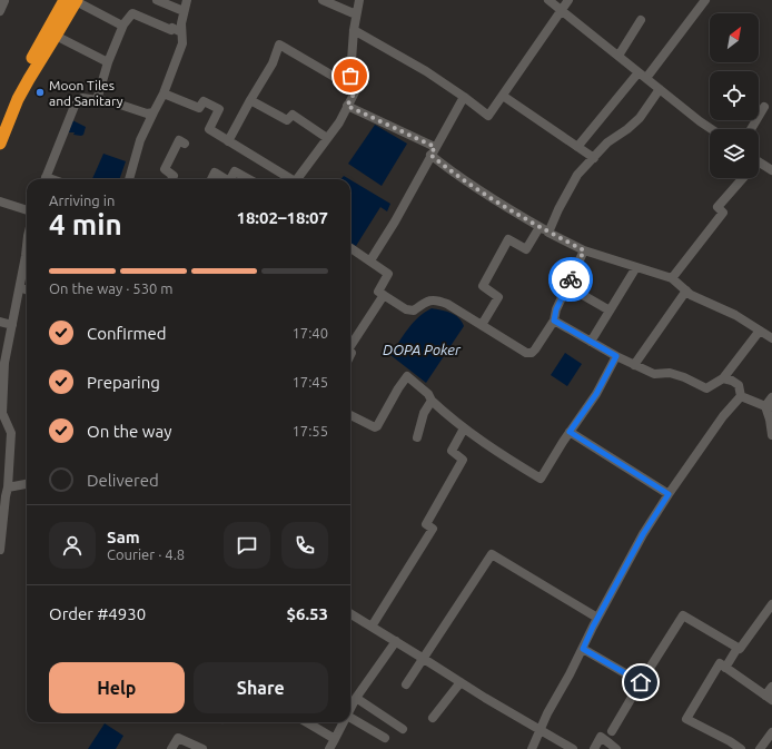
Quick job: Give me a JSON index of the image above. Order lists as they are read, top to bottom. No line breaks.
{"water":["DOPA Poker"],"places":["Moon Tiles and Sanitary"],"north":"top right","page":{"heading":["4 min","Arriving in","18:02–18:07"],"panel":["Sam","Courier · 4.8","Order #4930","$6.53"],"bar":"On the way · 530 m","list":[["Confirmed","17:40"],["Preparing","17:45"],["On the way","17:55"],"Delivered"],"buttons":["Help","Share"]}}
